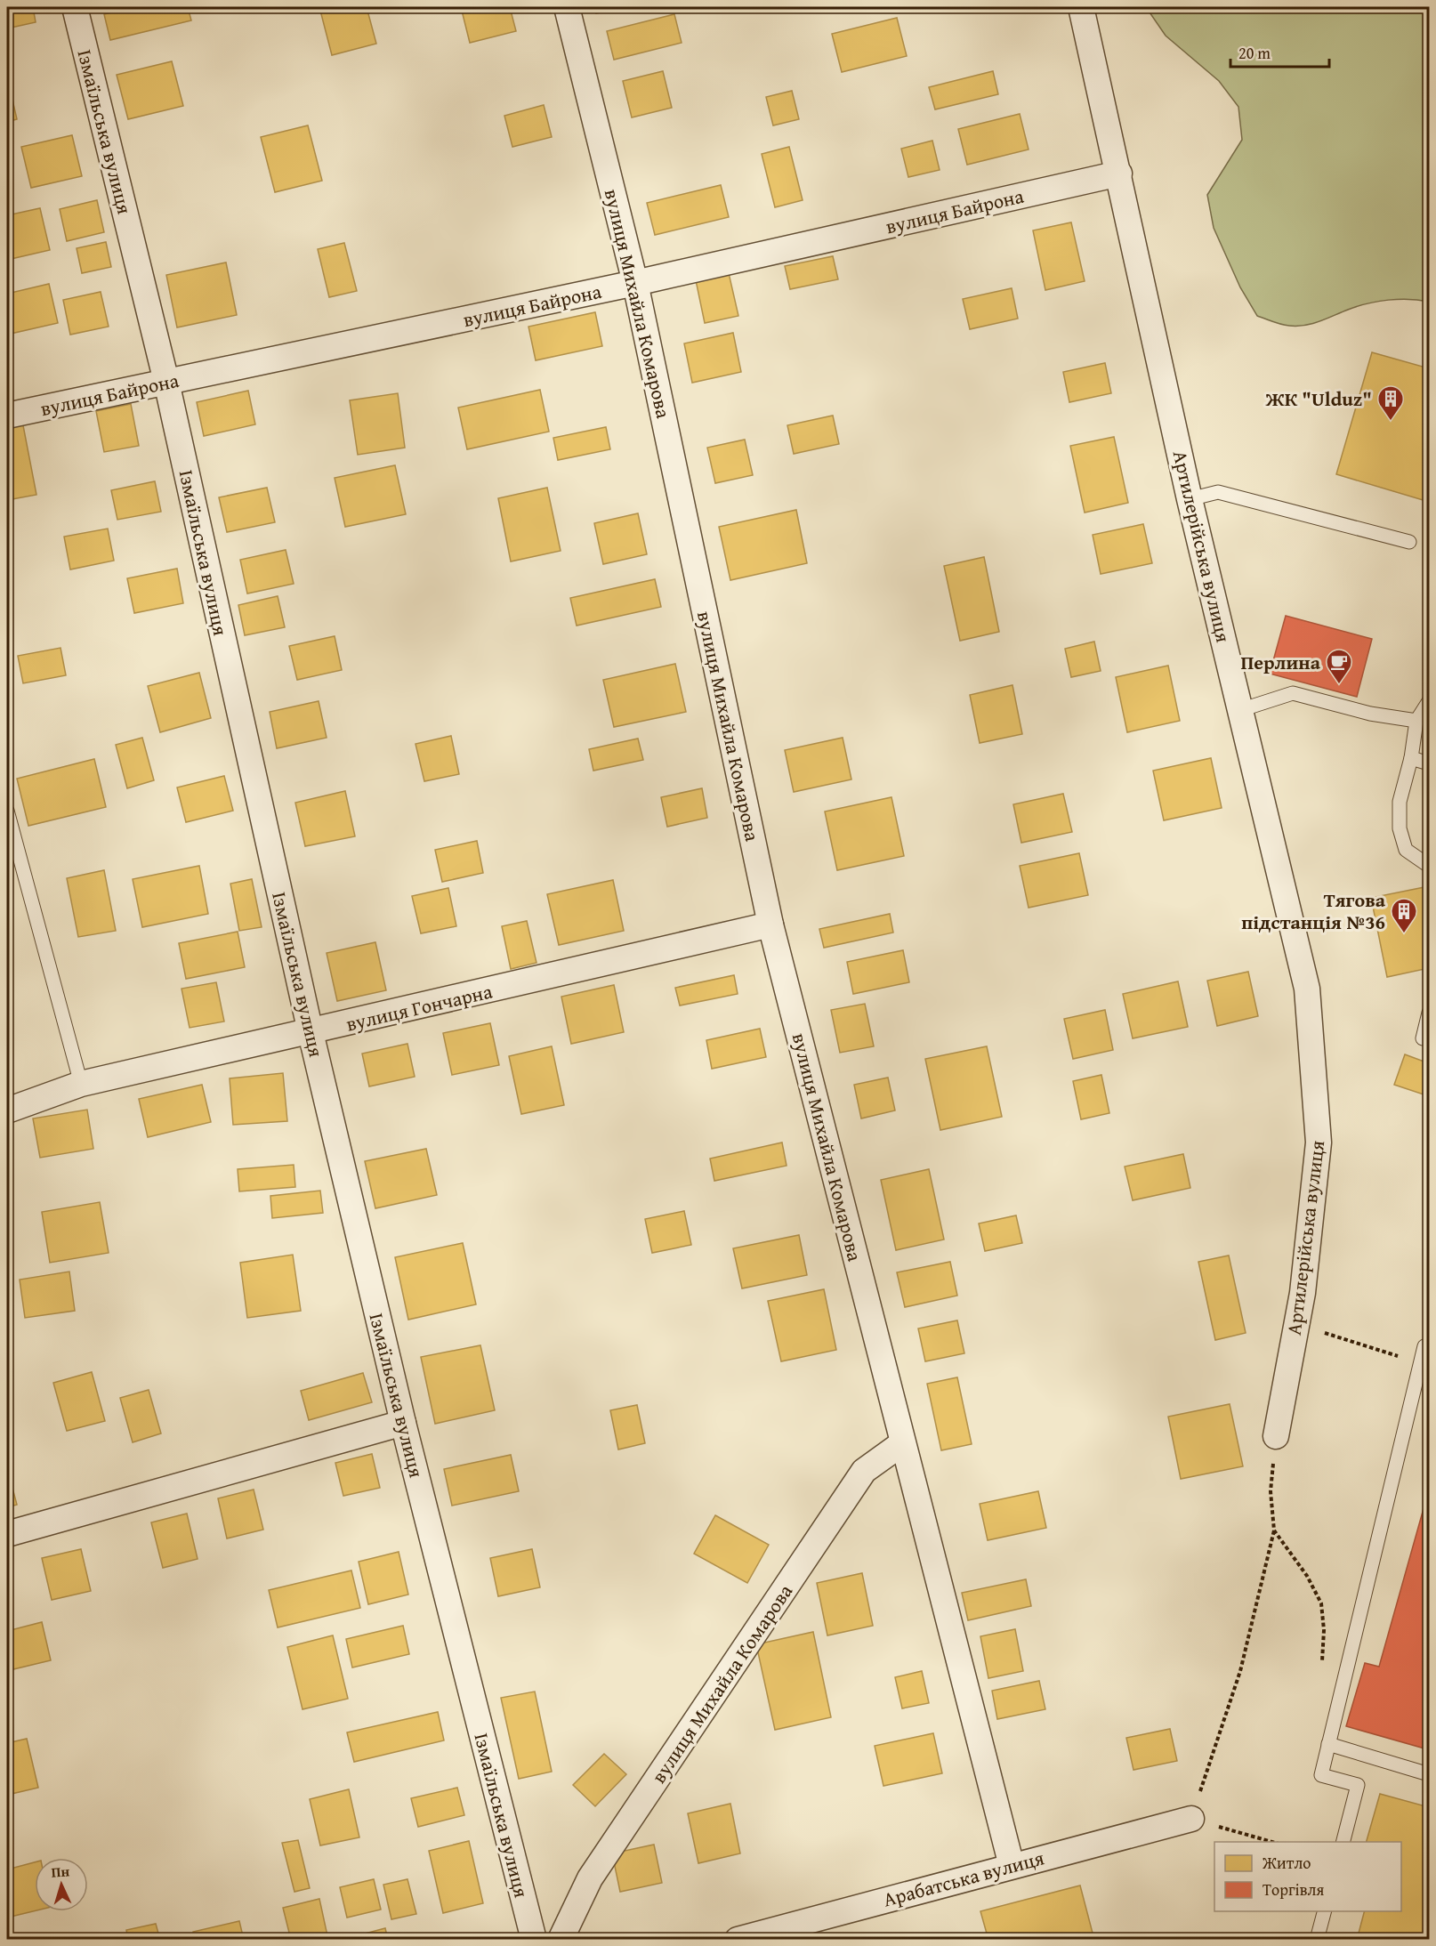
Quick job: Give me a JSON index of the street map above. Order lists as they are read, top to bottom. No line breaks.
{"streets":{"street":["Ізмаїльська вулиця","вулиця Байрона","вулиця Михайла Комарова","Артилерійська вулиця","вулиця Гончарна","Арабатська вулиця"]},"crossings":[["Ізмаїльська вулиця","вулиця Байрона"],["Ізмаїльська вулиця","вулиця Гончарна"],["вулиця Байрона","вулиця Михайла Комарова"],["вулиця Байрона","Артилерійська вулиця"],["вулиця Михайла Комарова","вулиця Гончарна"],["вулиця Михайла Комарова","Арабатська вулиця"]],"places":{"building":["ЖК \"Ulduz\"","Тягова пiдстанцiя №36"],"cafe":["Перлина"]},"legend":["Житло","Торгівля"],"scale_bar":"20 m","north":"top"}
